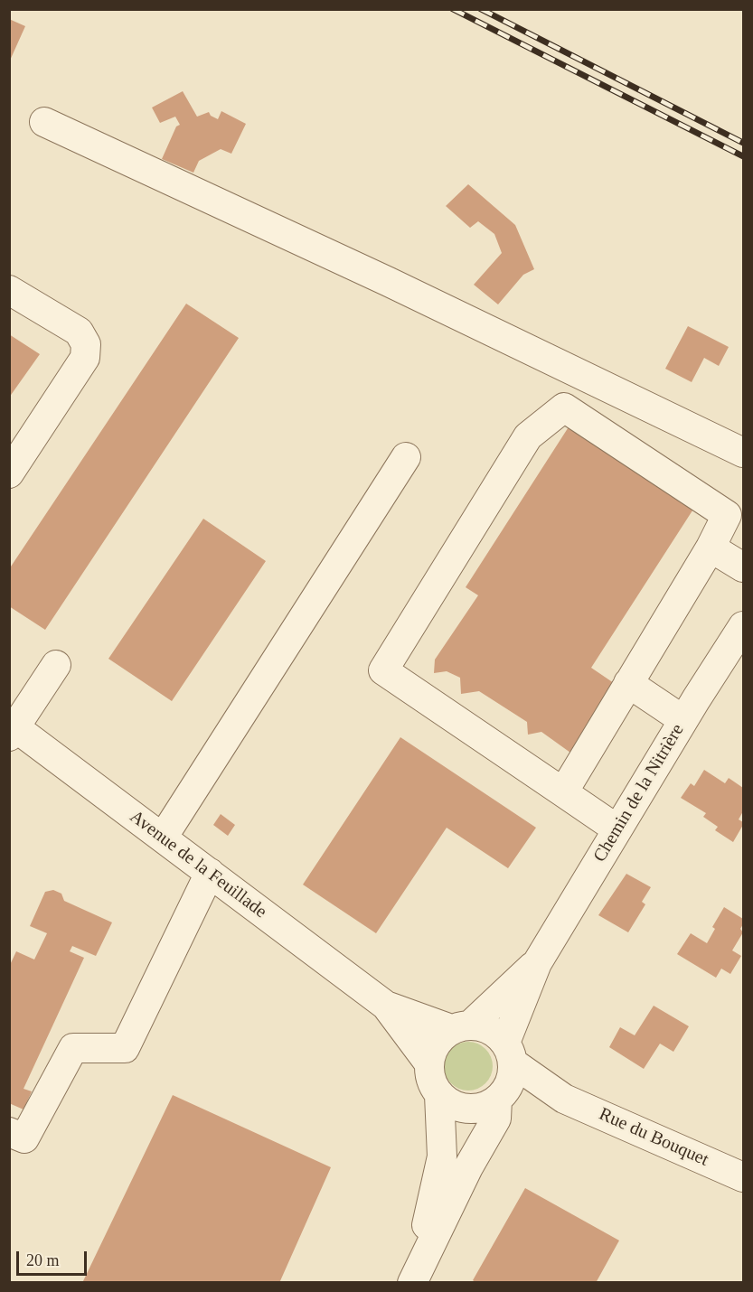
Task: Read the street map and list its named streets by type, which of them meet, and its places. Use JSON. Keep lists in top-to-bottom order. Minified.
{"streets":{"street":["Chemin de la Nitrière","Avenue de la Feuillade","Rue du Bouquet"]},"crossings":[["Chemin de la Nitrière","Avenue de la Feuillade"],["Chemin de la Nitrière","Rue du Bouquet"],["Avenue de la Feuillade","Rue du Bouquet"]],"scale_bar":"20 m"}
